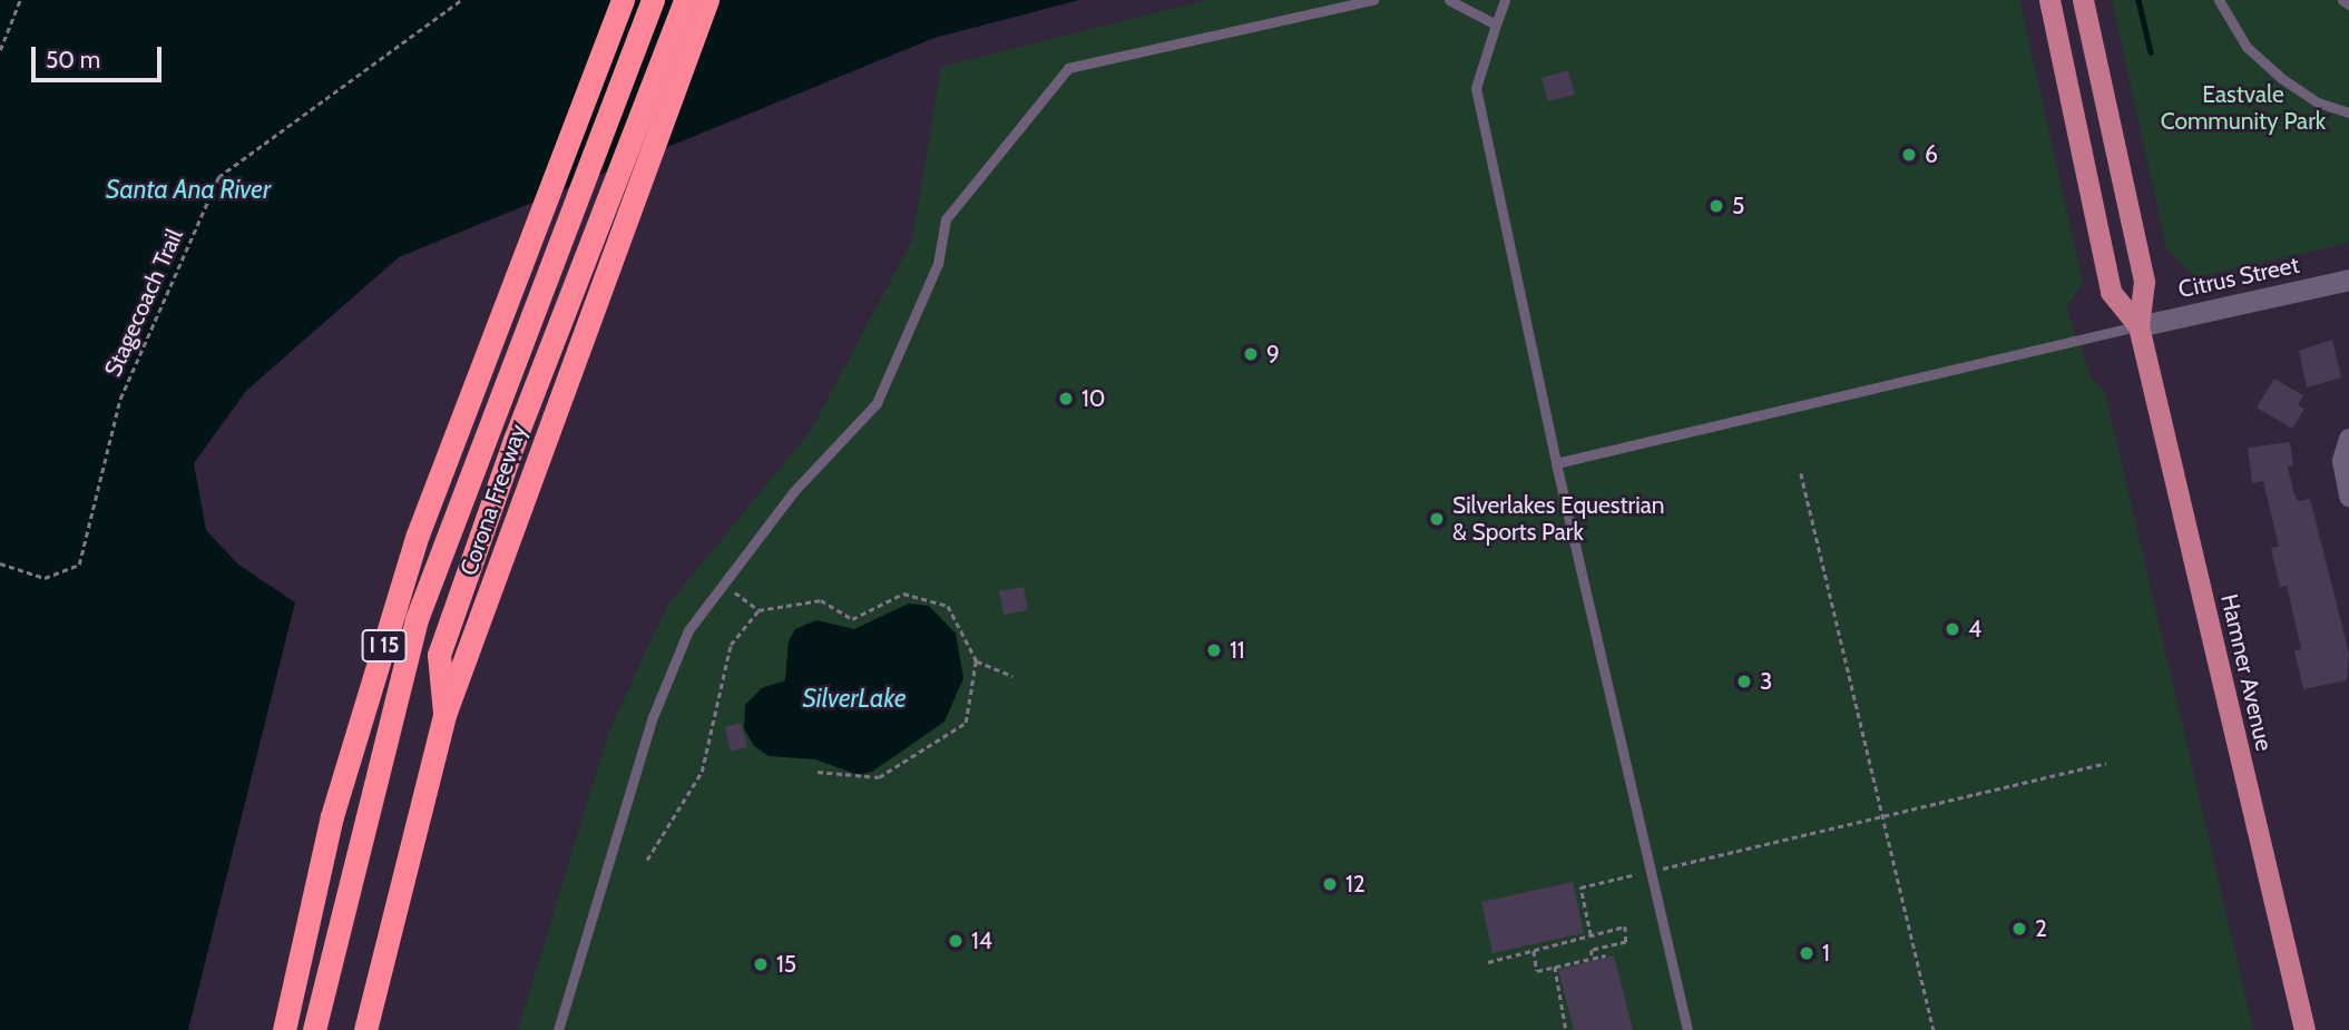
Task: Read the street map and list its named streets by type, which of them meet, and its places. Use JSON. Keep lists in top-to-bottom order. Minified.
{"streets":{"highway":["Corona Freeway","I 15"],"main road":["Hamner Avenue"],"street":["Citrus Street"],"path":["Stagecoach Trail"]},"crossings":[["Citrus Street","Hamner Avenue"]],"water":["Santa Ana River","SilverLake"],"parks":["Eastvale Community Park"],"places":["6","5","9","10","Silverlakes Equestrian & Sports Park","4","11","3","12","2","14","1","15"],"scale_bar":"50 m"}
